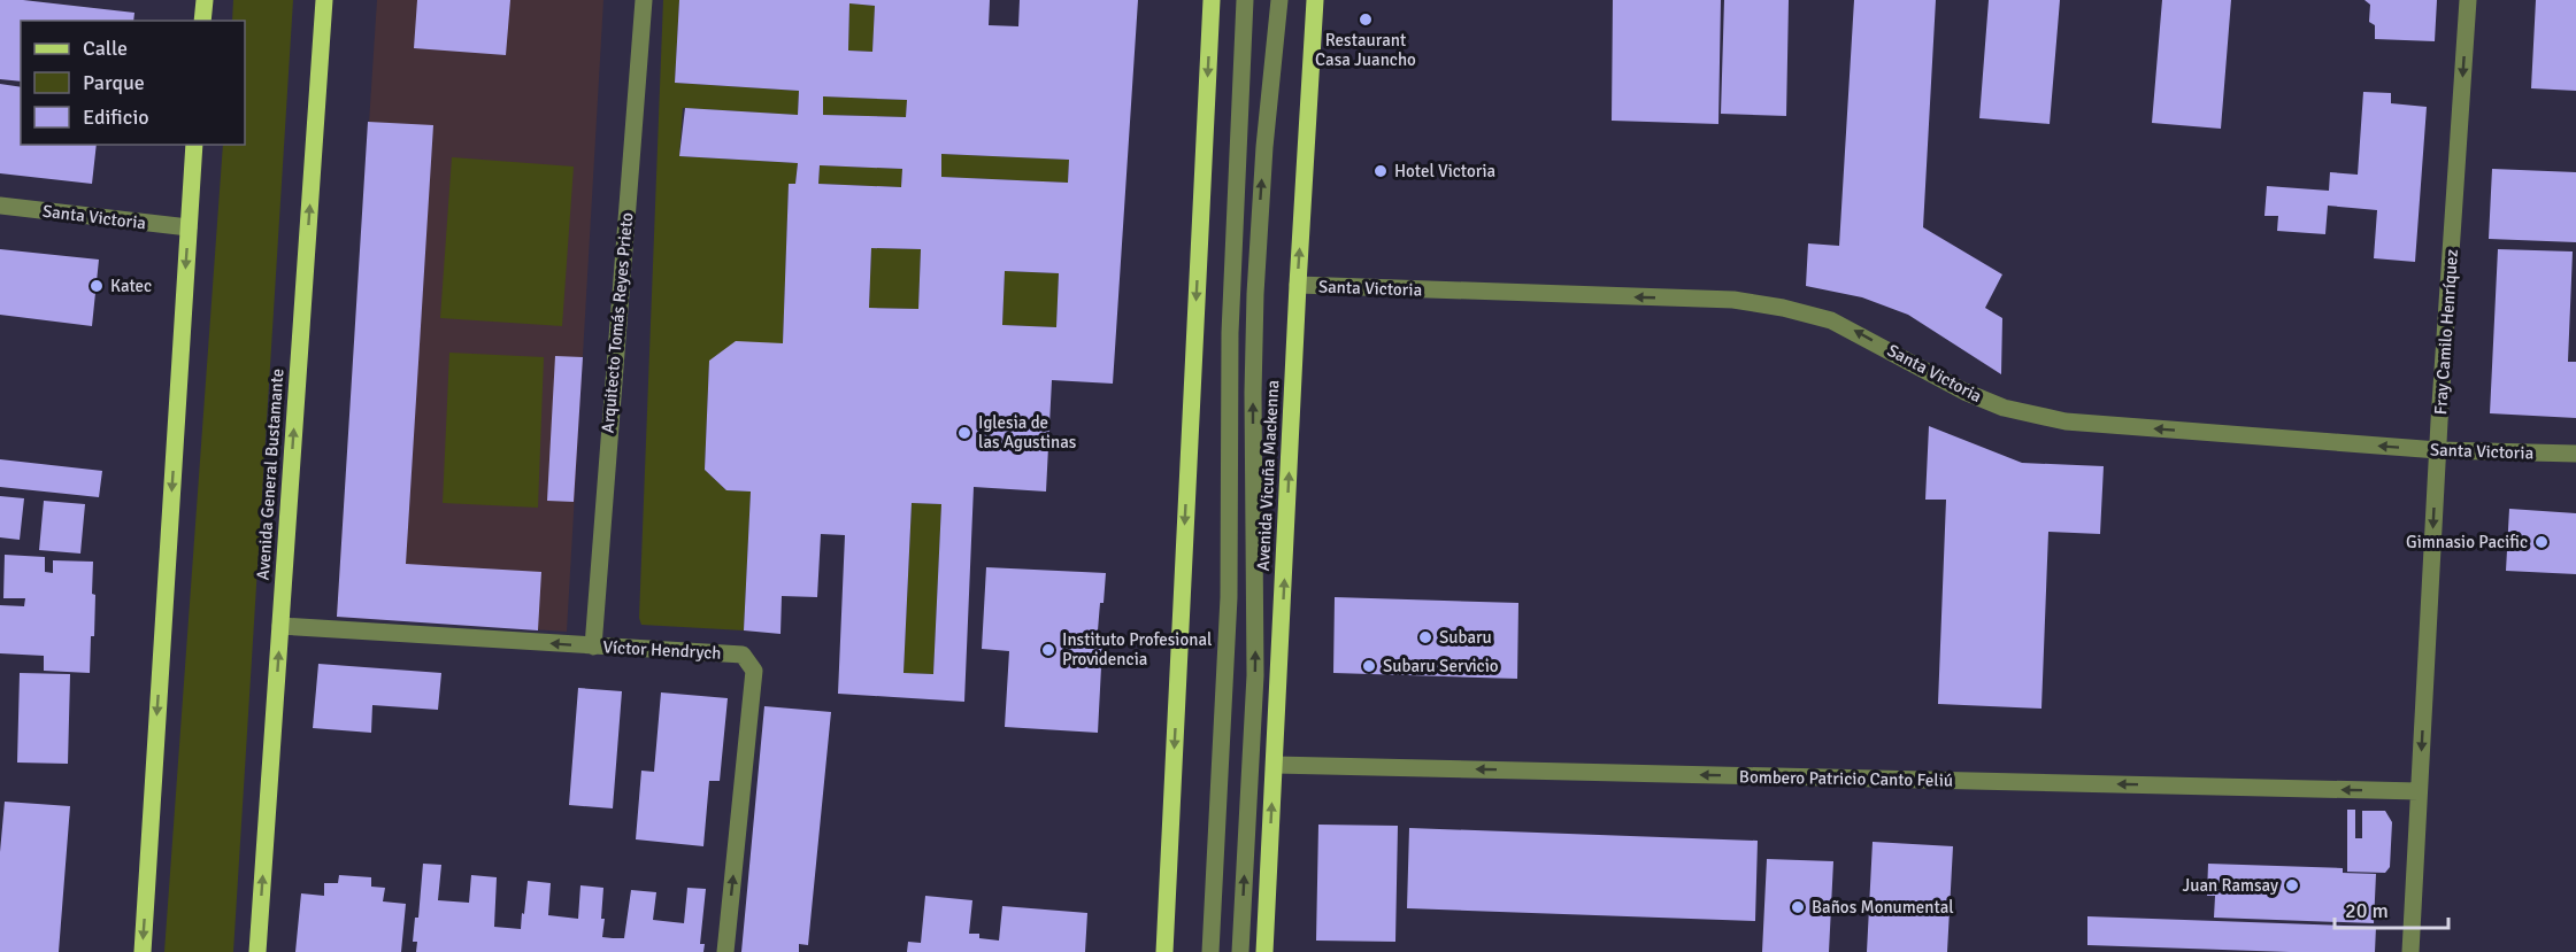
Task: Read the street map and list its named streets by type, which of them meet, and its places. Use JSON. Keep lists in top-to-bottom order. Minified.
{"streets":{"main road":["Avenida General Bustamante","Avenida Vicuña Mackenna"],"street":["Santa Victoria","Arquitecto Tomás Reyes Prieto","Fray Camilo Henríquez","Víctor Hendrych","Bombero Patricio Canto Feliú"]},"crossings":[["Santa Victoria","Fray Camilo Henríquez"],["Santa Victoria","Avenida Vicuña Mackenna"],["Arquitecto Tomás Reyes Prieto","Víctor Hendrych"],["Fray Camilo Henríquez","Bombero Patricio Canto Feliú"],["Avenida General Bustamante","Víctor Hendrych"],["Avenida Vicuña Mackenna","Bombero Patricio Canto Feliú"]],"one_way":["Santa Victoria","Fray Camilo Henríquez","Bombero Patricio Canto Feliú"],"places":["Restaurant Casa Juancho","Hotel Victoria","Katec","Iglesia de las Agustinas","Gimnasio Pacific","Subaru","Instituto Profesional Providencia","Subaru Servicio","Juan Ramsay","Baños Monumental"],"legend":["Calle","Parque","Edificio"],"scale_bar":"20 m"}
